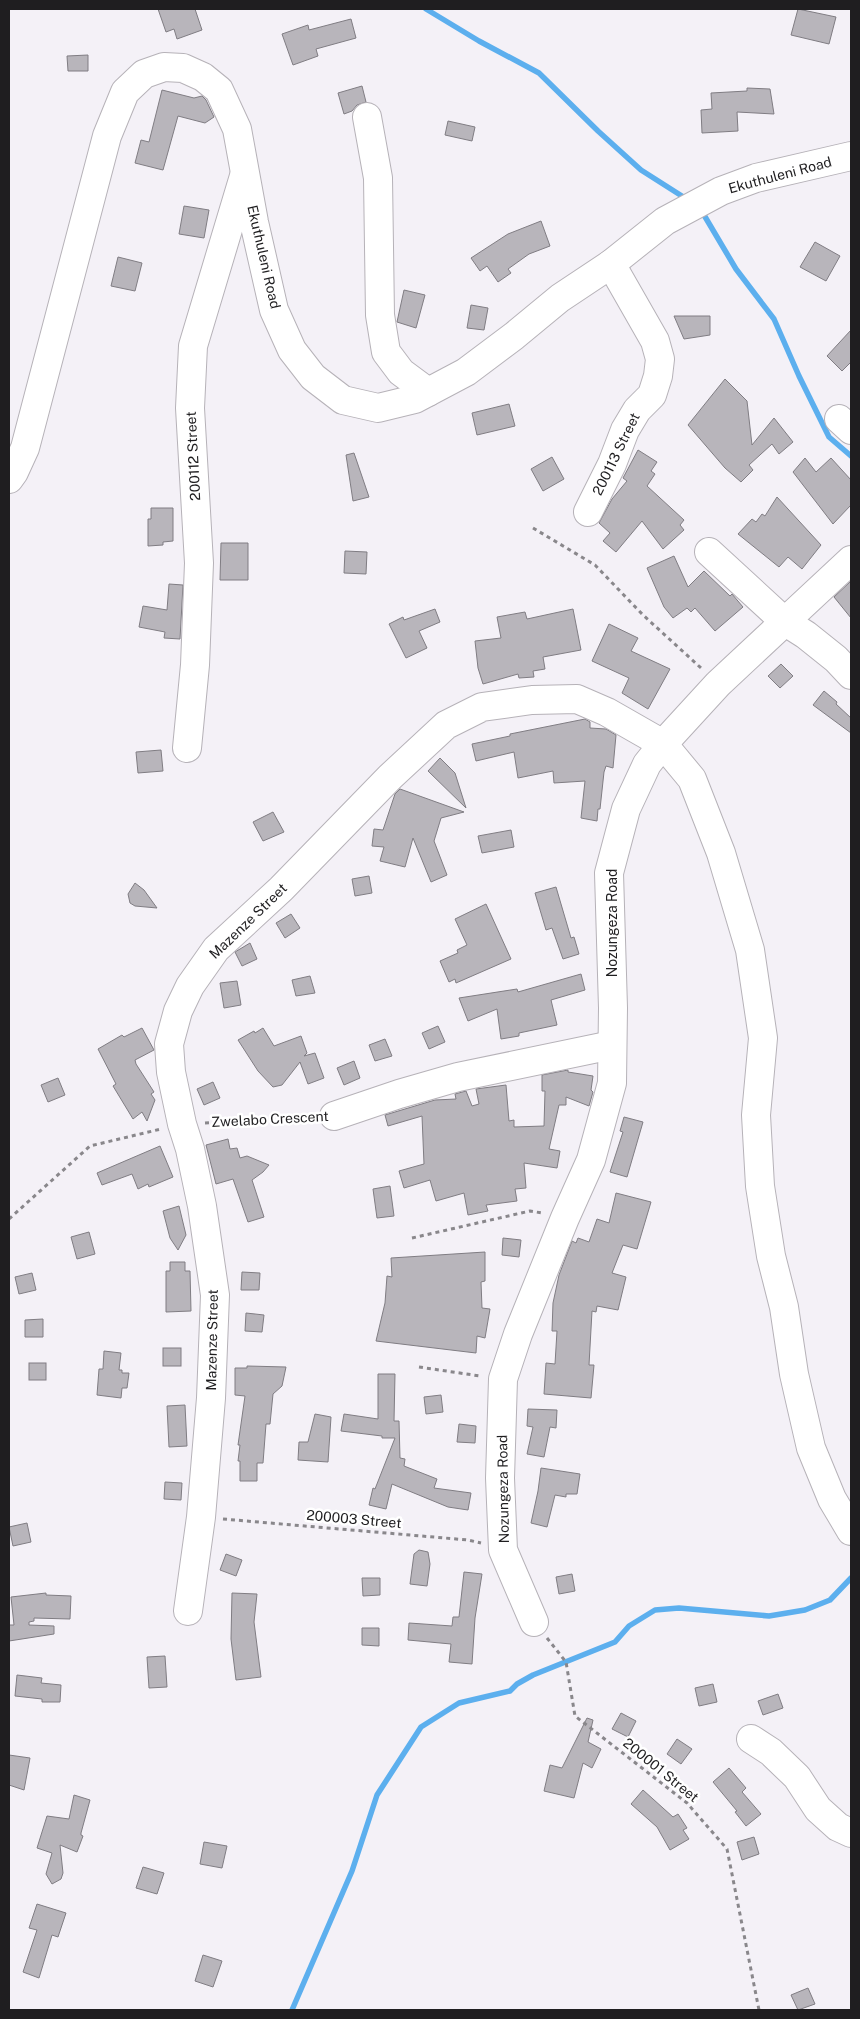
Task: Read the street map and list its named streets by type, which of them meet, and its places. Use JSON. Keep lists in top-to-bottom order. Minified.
{"streets":{"street":["Ekuthuleni Road","200113 Street","200112 Street","Mazenze Street","Nozungeza Road","Zwelabo Crescent"],"path":["200003 Street","200001 Street"]},"crossings":[["Ekuthuleni Road","200113 Street"],["Ekuthuleni Road","200112 Street"],["Mazenze Street","Nozungeza Road"],["Mazenze Street","Zwelabo Crescent"],["Mazenze Street","200003 Street"],["Nozungeza Road","Zwelabo Crescent"],["Nozungeza Road","200003 Street"],["Nozungeza Road","200001 Street"]]}
